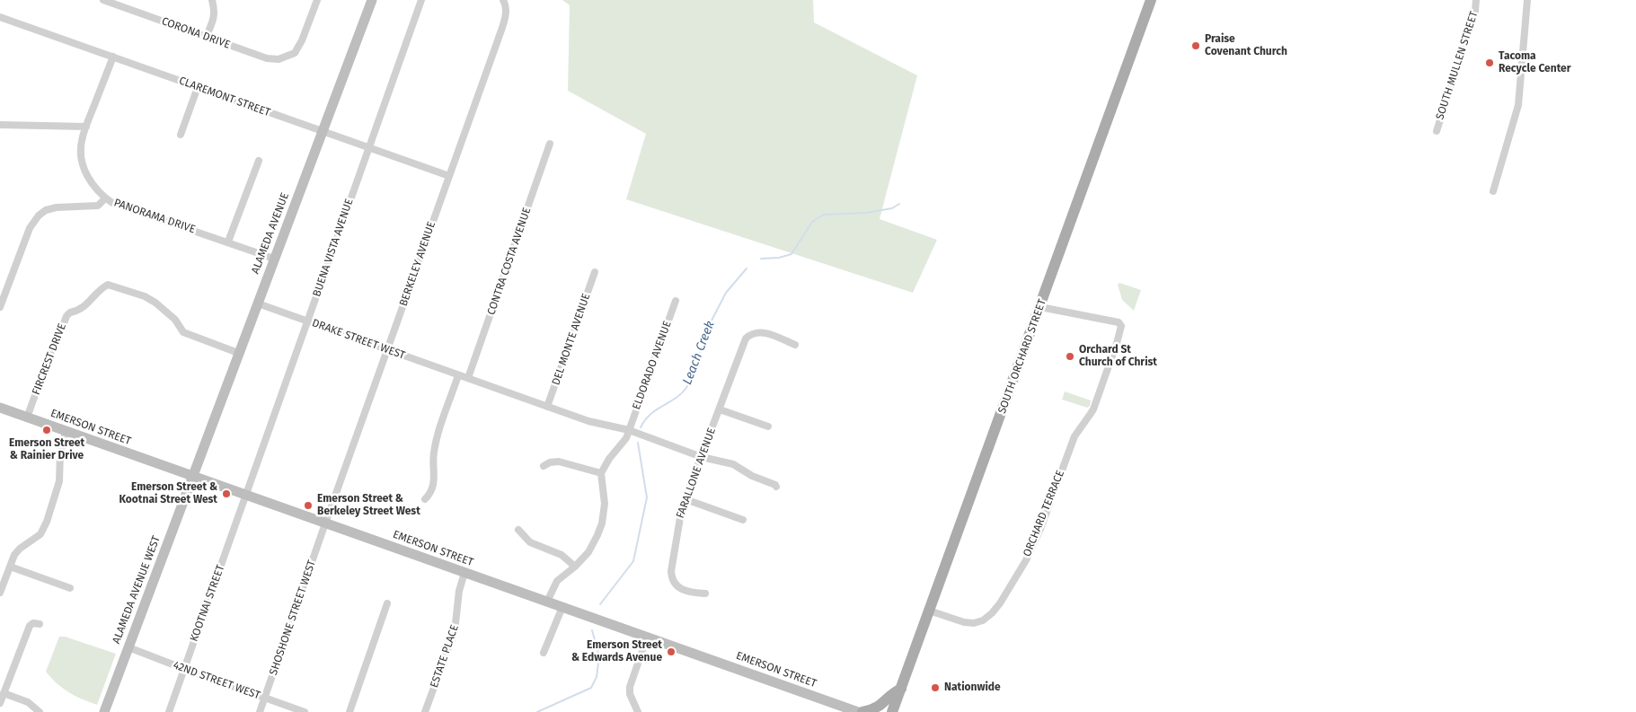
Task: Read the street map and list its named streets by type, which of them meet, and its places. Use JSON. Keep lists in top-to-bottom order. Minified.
{"streets":{"main road":["ALAMEDA AVENUE","SOUTH ORCHARD STREET","EMERSON STREET","ALAMEDA AVENUE WEST"],"street":["CORONA DRIVE","SOUTH MULLEN STREET","CLAREMONT STREET","PANORAMA DRIVE","BUENA VISTA AVENUE","CONTRA COSTA AVENUE","BERKELEY AVENUE","DRAKE STREET WEST","DEL MONTE AVENUE","FIRCREST DRIVE","ELDORADO AVENUE","FARALLONE AVENUE","ORCHARD TERRACE","KOOTNAI STREET","SHOSHONE STREET WEST","ESTATE PLACE","42ND STREET WEST"]},"crossings":[["CLAREMONT STREET","PANORAMA DRIVE"],["CLAREMONT STREET","ALAMEDA AVENUE"],["CLAREMONT STREET","BUENA VISTA AVENUE"],["CLAREMONT STREET","BERKELEY AVENUE"],["PANORAMA DRIVE","ALAMEDA AVENUE"],["ALAMEDA AVENUE","DRAKE STREET WEST"],["ALAMEDA AVENUE","FIRCREST DRIVE"],["ALAMEDA AVENUE","EMERSON STREET"],["ALAMEDA AVENUE","ALAMEDA AVENUE WEST"],["BUENA VISTA AVENUE","DRAKE STREET WEST"],["BUENA VISTA AVENUE","EMERSON STREET"],["BUENA VISTA AVENUE","KOOTNAI STREET"],["CONTRA COSTA AVENUE","DRAKE STREET WEST"],["BERKELEY AVENUE","DRAKE STREET WEST"],["BERKELEY AVENUE","EMERSON STREET"],["BERKELEY AVENUE","SHOSHONE STREET WEST"],["SOUTH ORCHARD STREET","ORCHARD TERRACE"],["FIRCREST DRIVE","EMERSON STREET"],["EMERSON STREET","ALAMEDA AVENUE WEST"],["EMERSON STREET","KOOTNAI STREET"],["EMERSON STREET","SHOSHONE STREET WEST"],["EMERSON STREET","ESTATE PLACE"],["ALAMEDA AVENUE WEST","42ND STREET WEST"],["KOOTNAI STREET","42ND STREET WEST"],["SHOSHONE STREET WEST","42ND STREET WEST"]],"water":["Leach Creek"],"places":["Praise Covenant Church","Tacoma Recycle Center","Orchard St Church of Christ","Emerson Street & Rainier Drive","Emerson Street & Kootnai Street West","Emerson Street & Berkeley Street West","Emerson Street & Edwards Avenue","Nationwide"]}
